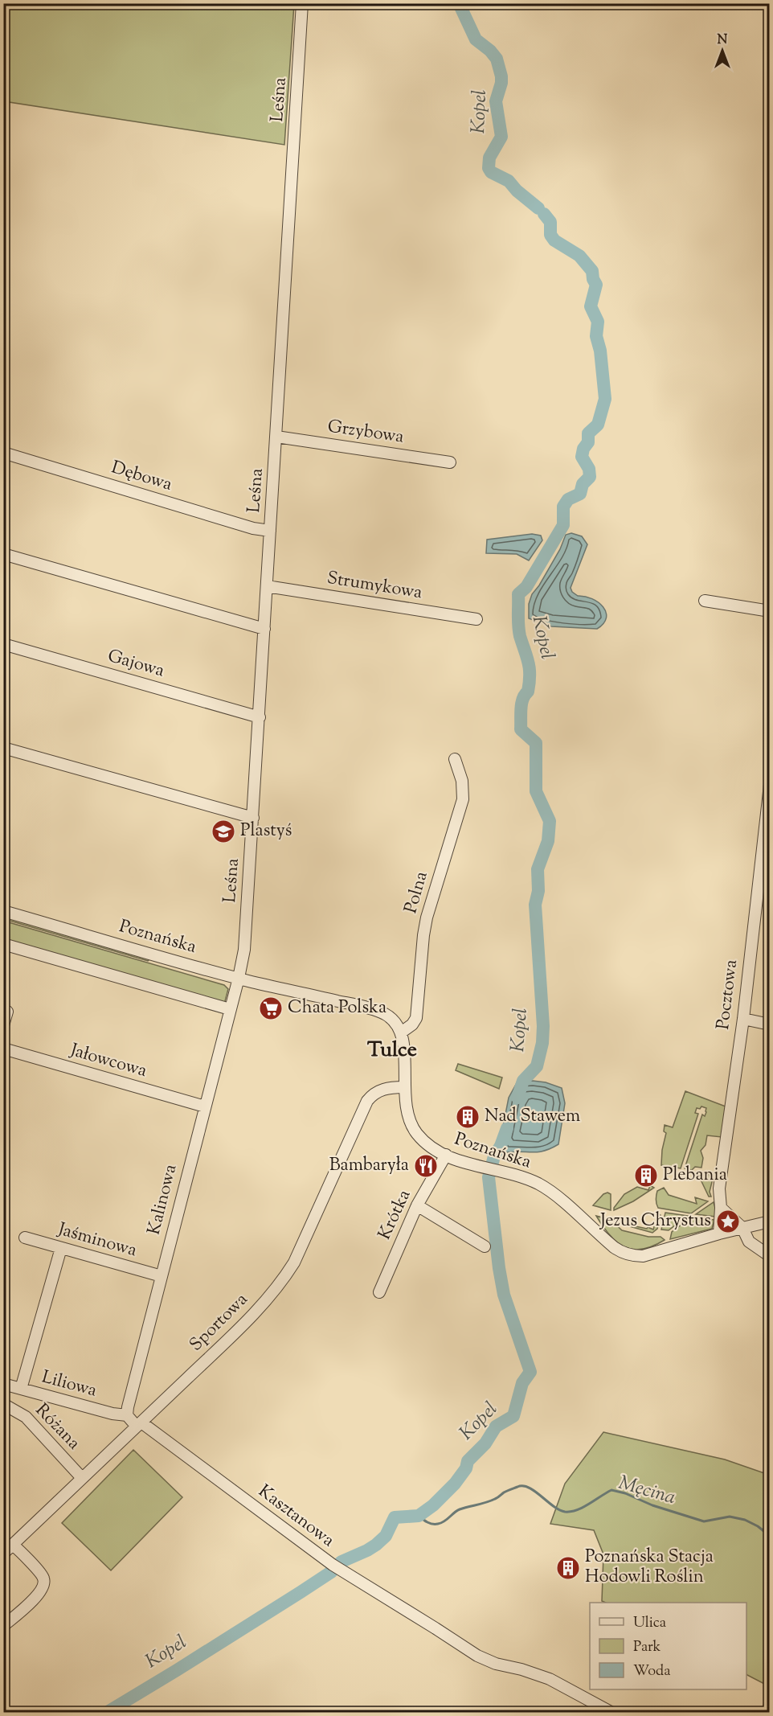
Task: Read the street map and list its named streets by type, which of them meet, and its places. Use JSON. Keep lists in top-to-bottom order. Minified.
{"streets":{"street":["Leśna","Grzybowa","Dębowa","Strumykowa","Gajowa","Polna","Poznańska","Pocztowa","Jałowcowa","Kalinowa","Krótka","Jaśminowa","Sportowa","Liliowa","Różana","Kasztanowa"]},"crossings":[["Leśna","Grzybowa"],["Leśna","Dębowa"],["Leśna","Strumykowa"],["Leśna","Gajowa"],["Leśna","Poznańska"],["Leśna","Kalinowa"],["Polna","Poznańska"],["Poznańska","Pocztowa"],["Poznańska","Kalinowa"],["Poznańska","Krótka"],["Poznańska","Sportowa"],["Jałowcowa","Kalinowa"],["Kalinowa","Jaśminowa"],["Kalinowa","Liliowa"],["Sportowa","Różana"],["Sportowa","Kasztanowa"]],"districts":["Tulce"],"water":["Kopel","Męcina"],"places":{"school or university":["Plastyś"],"supermarket":["Chata Polska"],"building":["Nad Stawem","Plebania","Poznańska Stacja Hodowli Roślin"],"restaurant":["Bambaryła"],"place":["Jezus Chrystus"]},"legend":["Ulica","Park","Woda"],"north":"top"}
